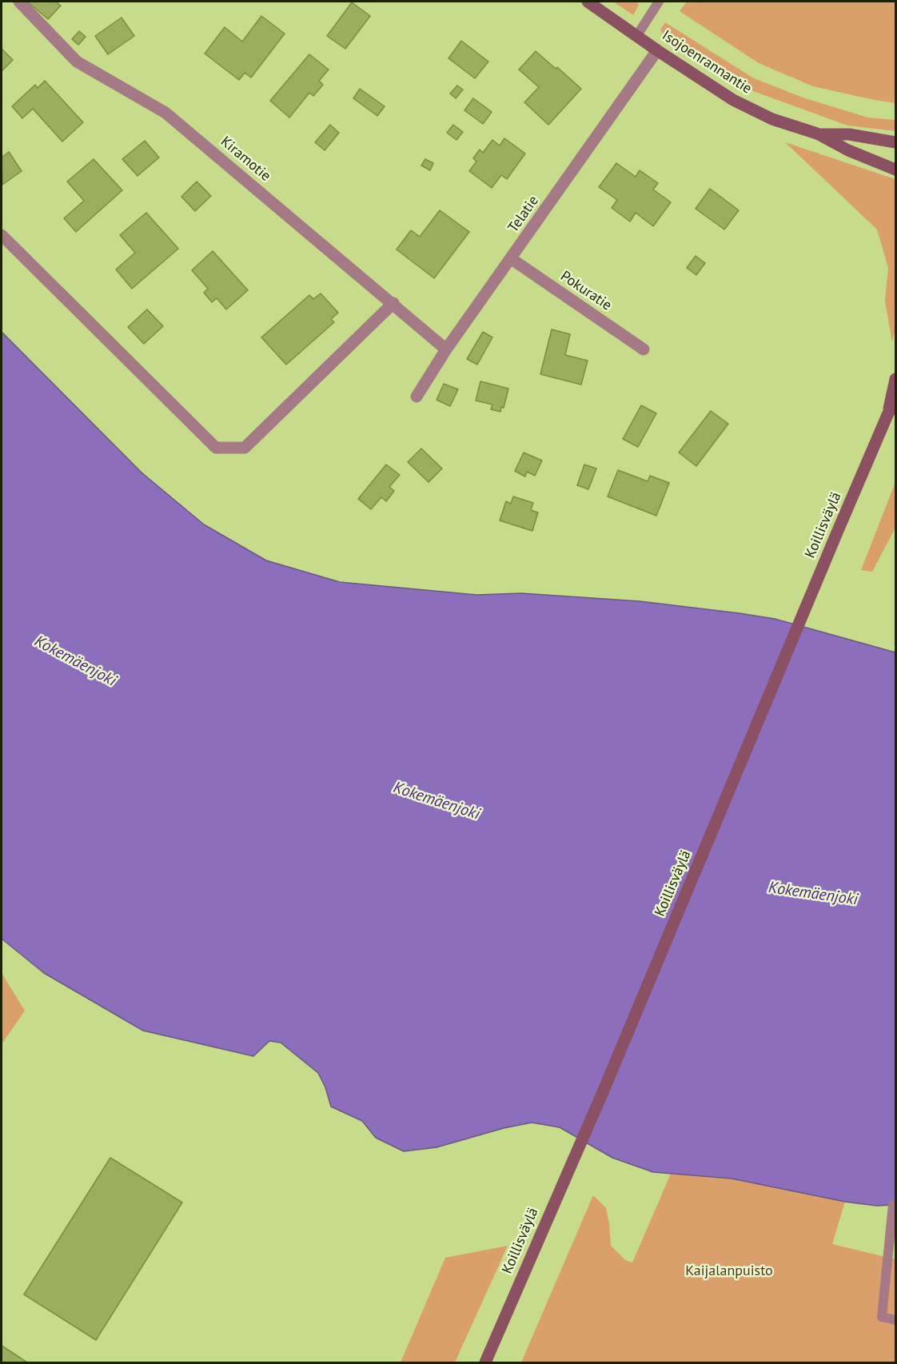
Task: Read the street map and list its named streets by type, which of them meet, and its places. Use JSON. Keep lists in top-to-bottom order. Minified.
{"streets":{"main road":["Isojoenrannantie","Koillisväylä"],"street":["Kiramotie","Telatie","Pokuratie"]},"crossings":[["Isojoenrannantie","Telatie"],["Kiramotie","Telatie"],["Telatie","Pokuratie"]],"water":["Kokemäenjoki"],"parks":["Kaijalanpuisto"]}
